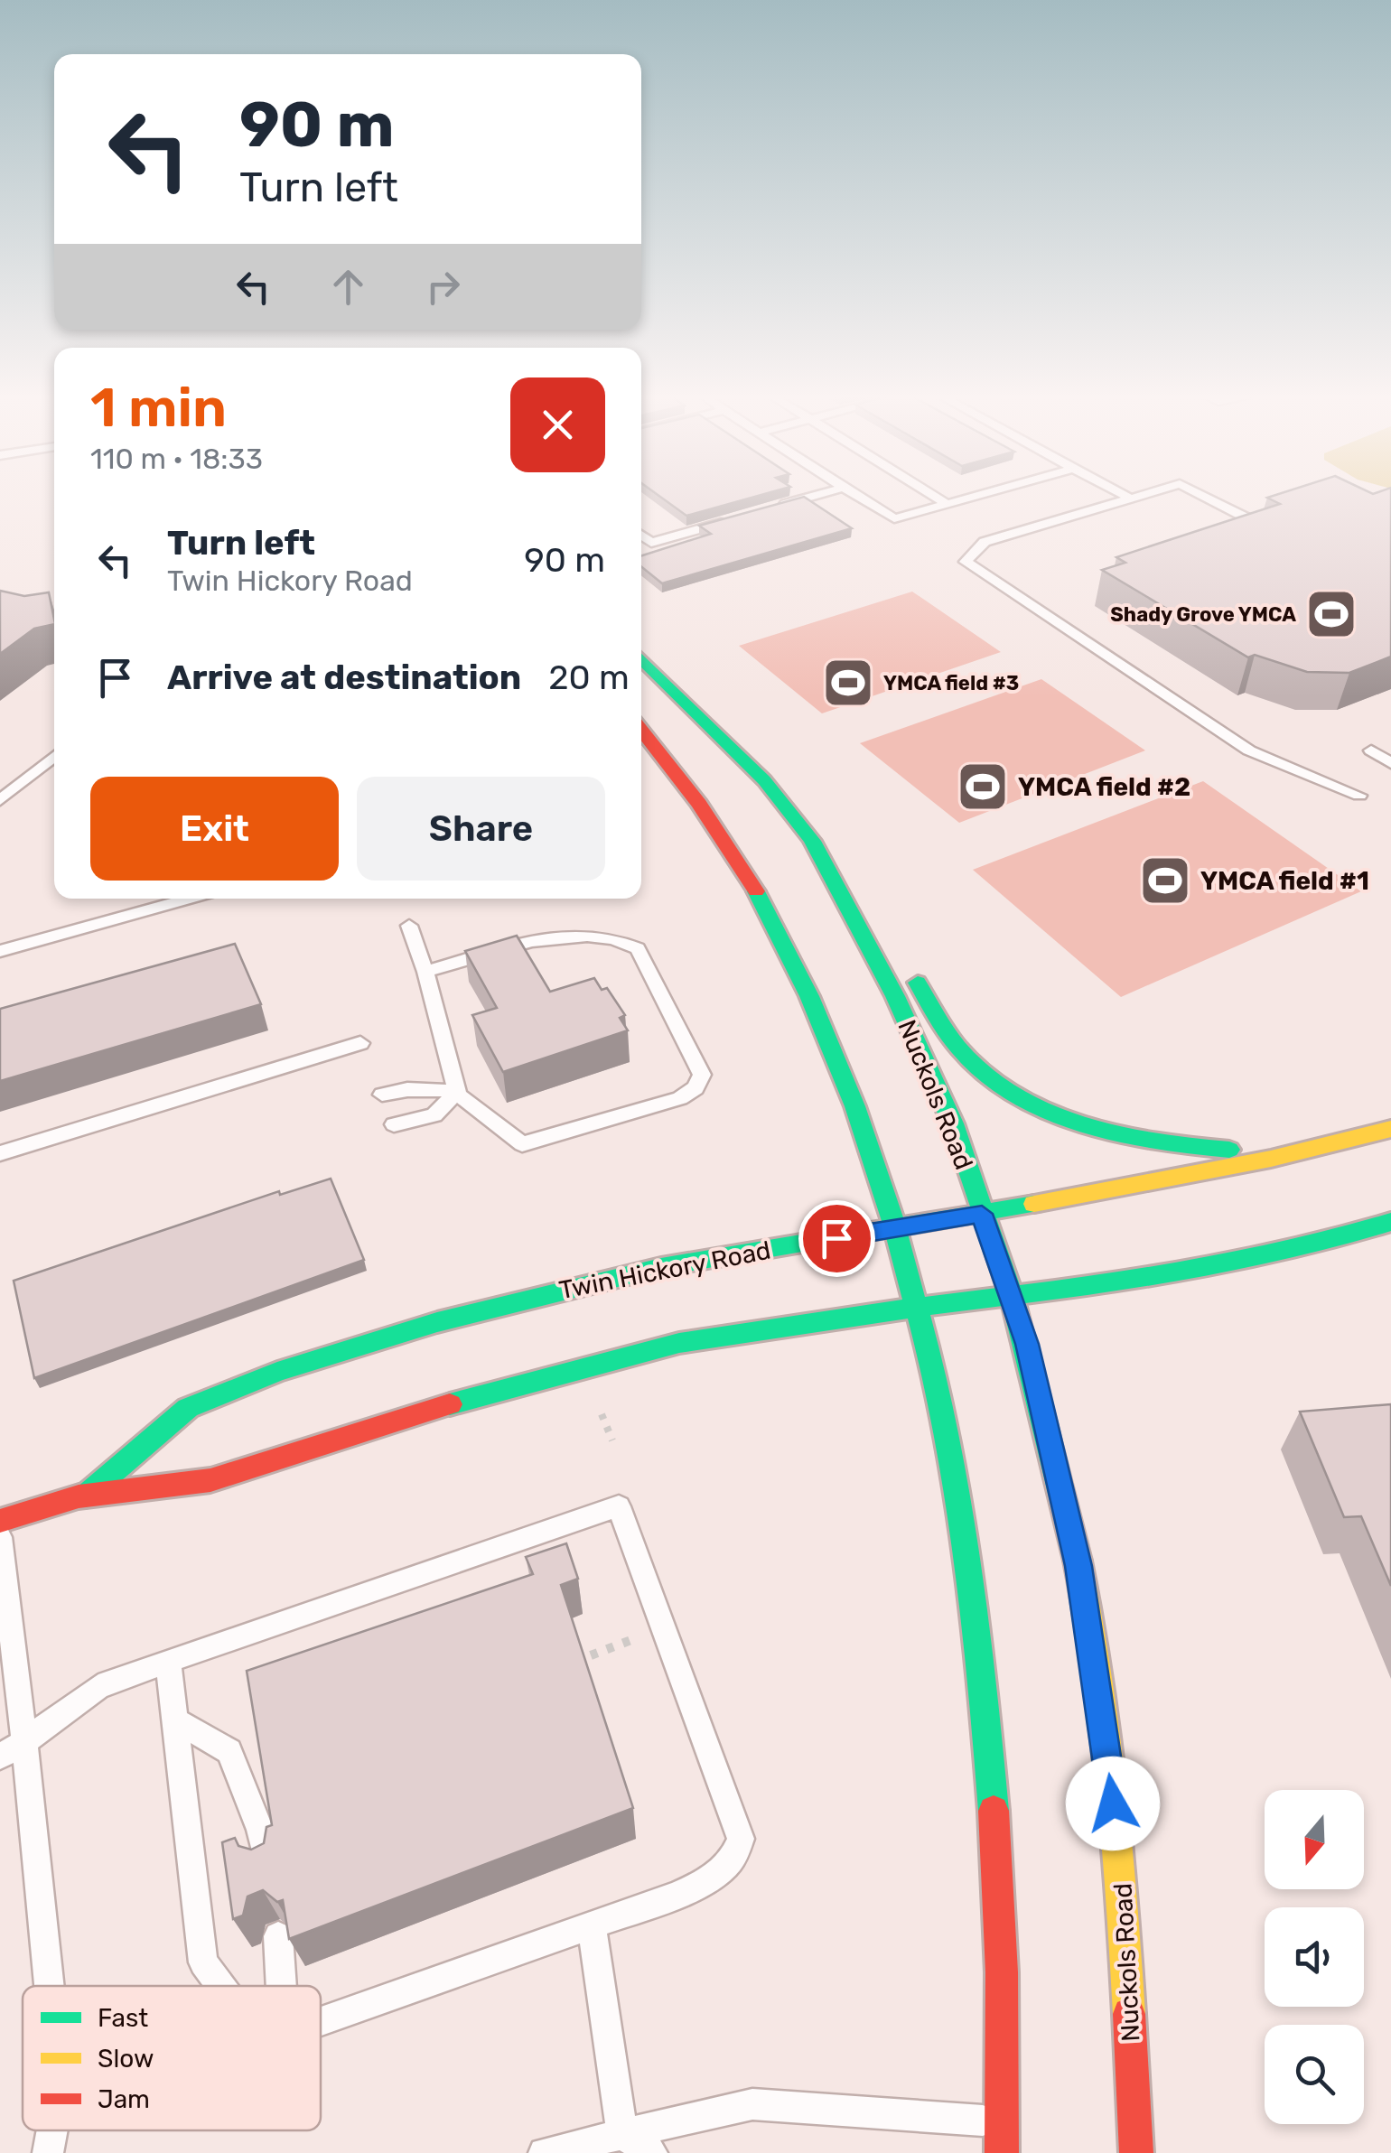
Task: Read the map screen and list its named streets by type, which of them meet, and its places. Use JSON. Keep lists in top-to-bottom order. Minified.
{"streets":{"main road":["Nuckols Road","Twin Hickory Road"]},"crossings":[["Nuckols Road","Twin Hickory Road"]],"places":{"sports":["Shady Grove YMCA","YMCA field #3","YMCA field #2","YMCA field #1"]},"legend":["Fast","Slow","Jam"],"north":"bottom","page":{"turn":["90 m","Turn left"],"heading":["1 min","110 m · 18:33"],"list":[{"name":"Turn left","note":"Twin Hickory Road","value":"90 m"},{"name":"Arrive at destination","value":"20 m"}],"buttons":["Exit","Share"]}}
